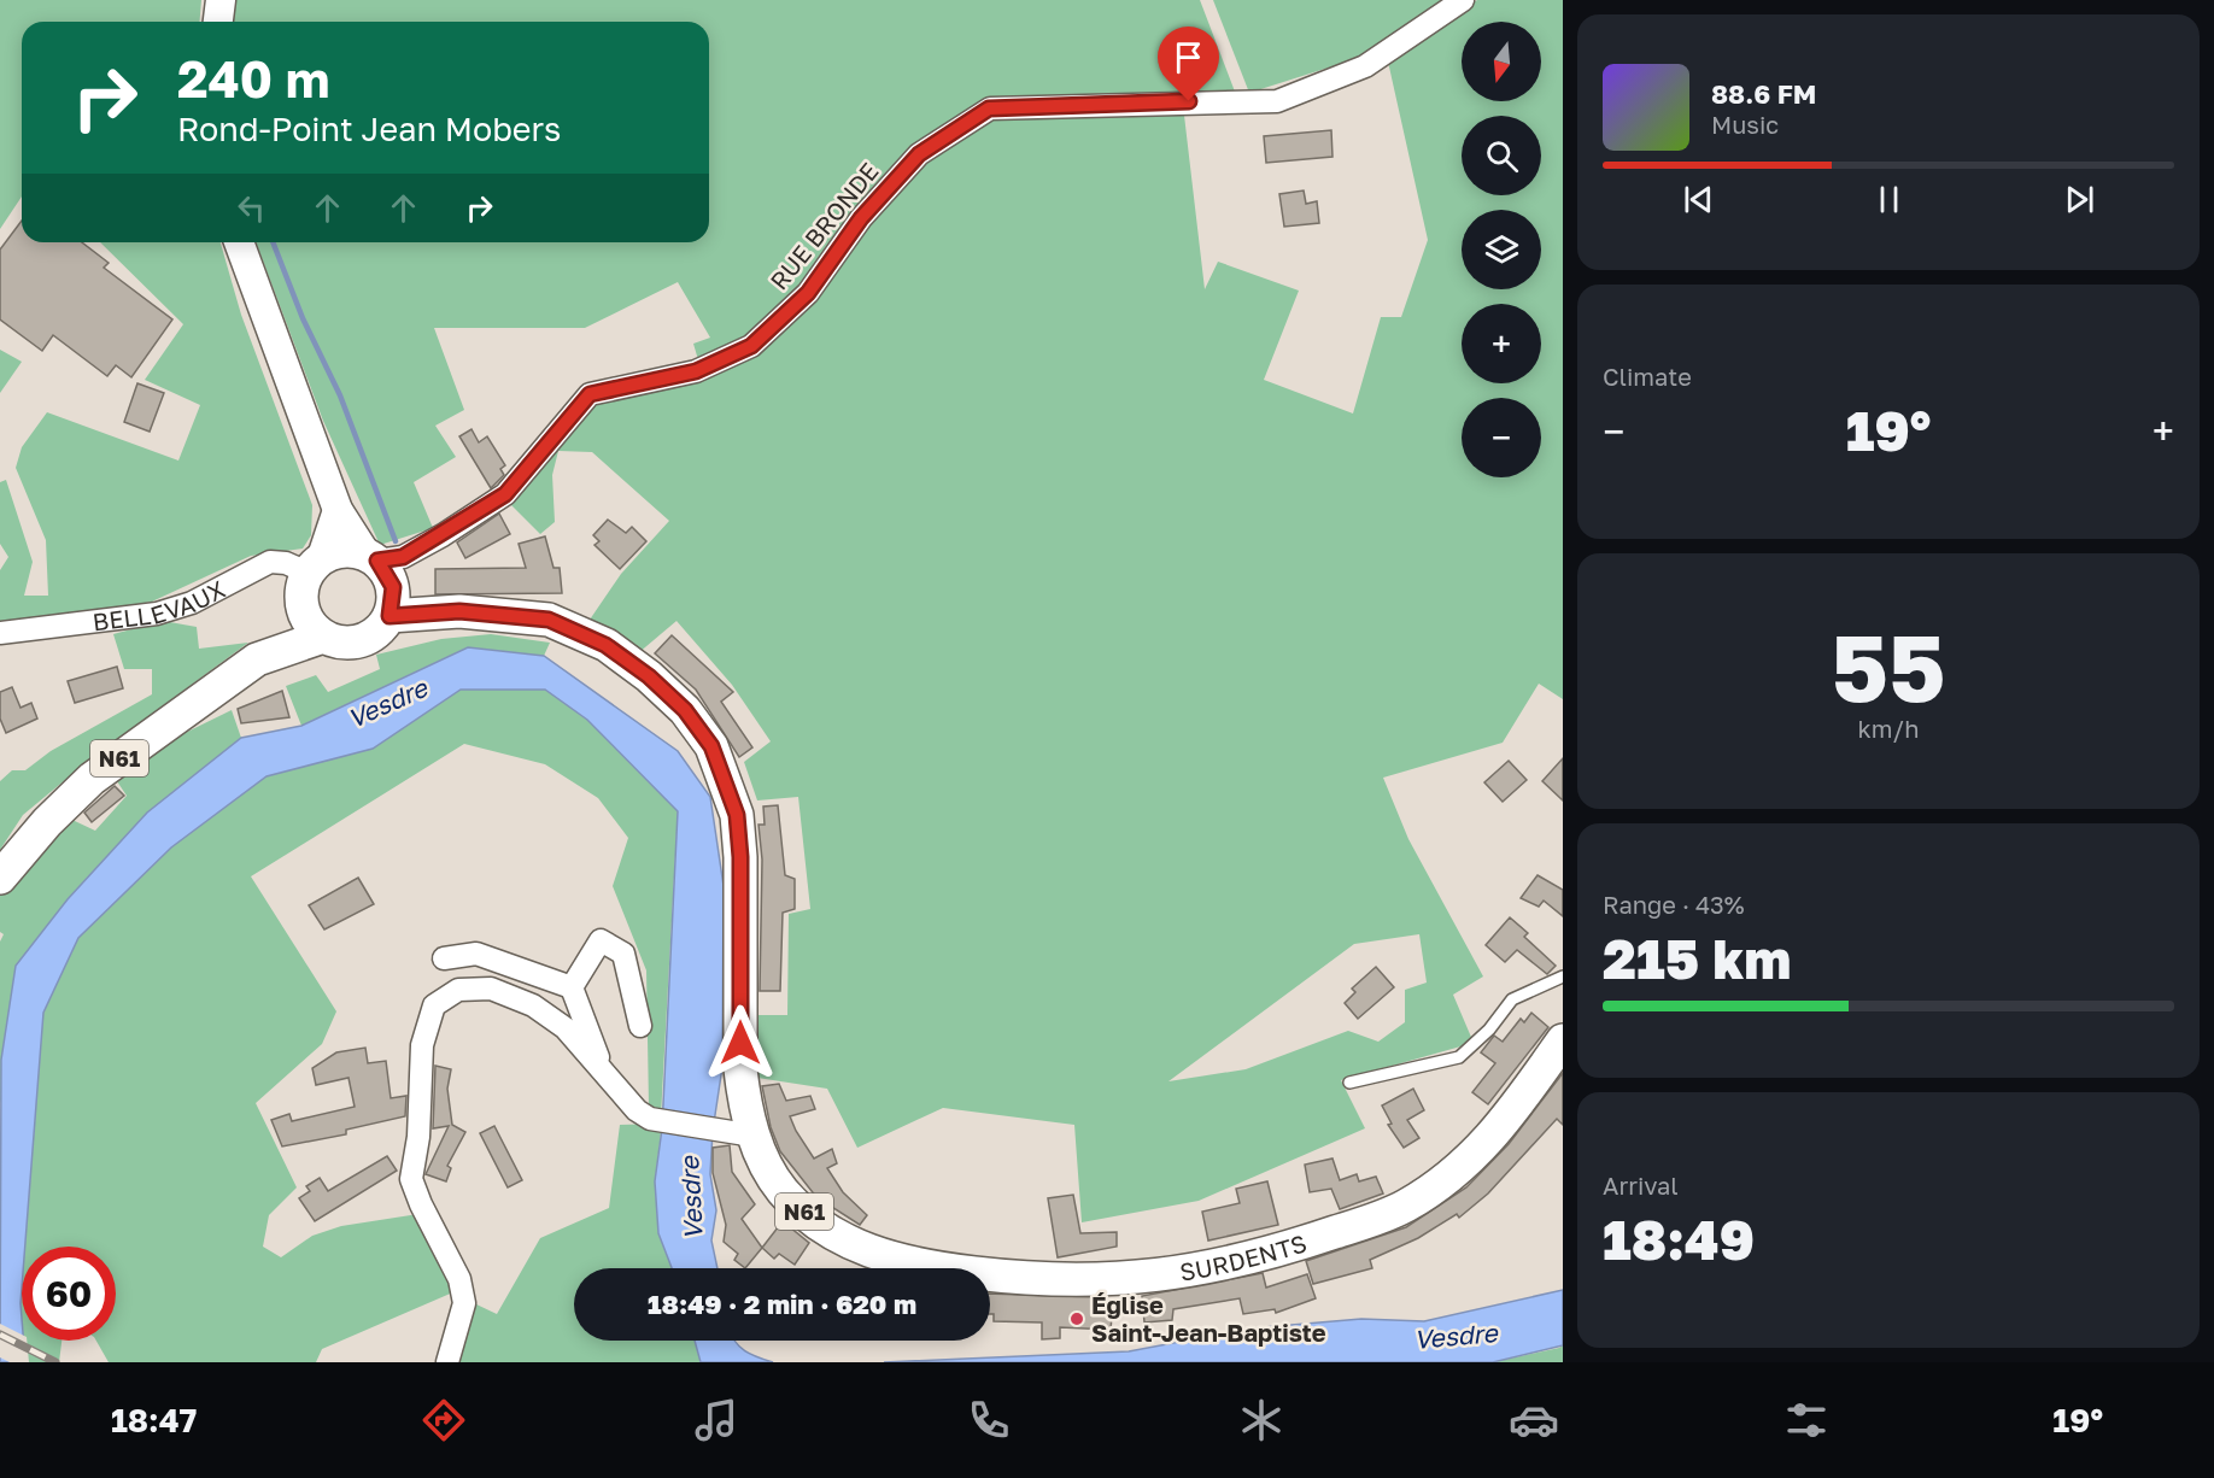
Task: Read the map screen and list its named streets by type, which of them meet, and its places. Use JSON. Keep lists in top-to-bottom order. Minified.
{"streets":{"main road":["N61","SURDENTS"],"street":["RUE BRONDE","BELLEVAUX"]},"crossings":[["RUE BRONDE","BELLEVAUX"],["RUE BRONDE","N61"],["RUE BRONDE","SURDENTS"],["BELLEVAUX","N61"],["BELLEVAUX","SURDENTS"],["N61","SURDENTS"]],"water":["Vesdre"],"places":["Église Saint-Jean-Baptiste"],"north":"bottom","page":{"map_buttons":["+","−"],"turn":["240 m","Rond-Point Jean Mobers"],"song":["88.6 FM","Music"],"tile":["Climate",["55","km/h"],["Range · 43%","215 km"],["Arrival","18:49"]],"heat":["−","19°","+"],"limit":"60","trip":"18:49 · 2 min · 620 m","tabs":["18:47","19°"]}}
